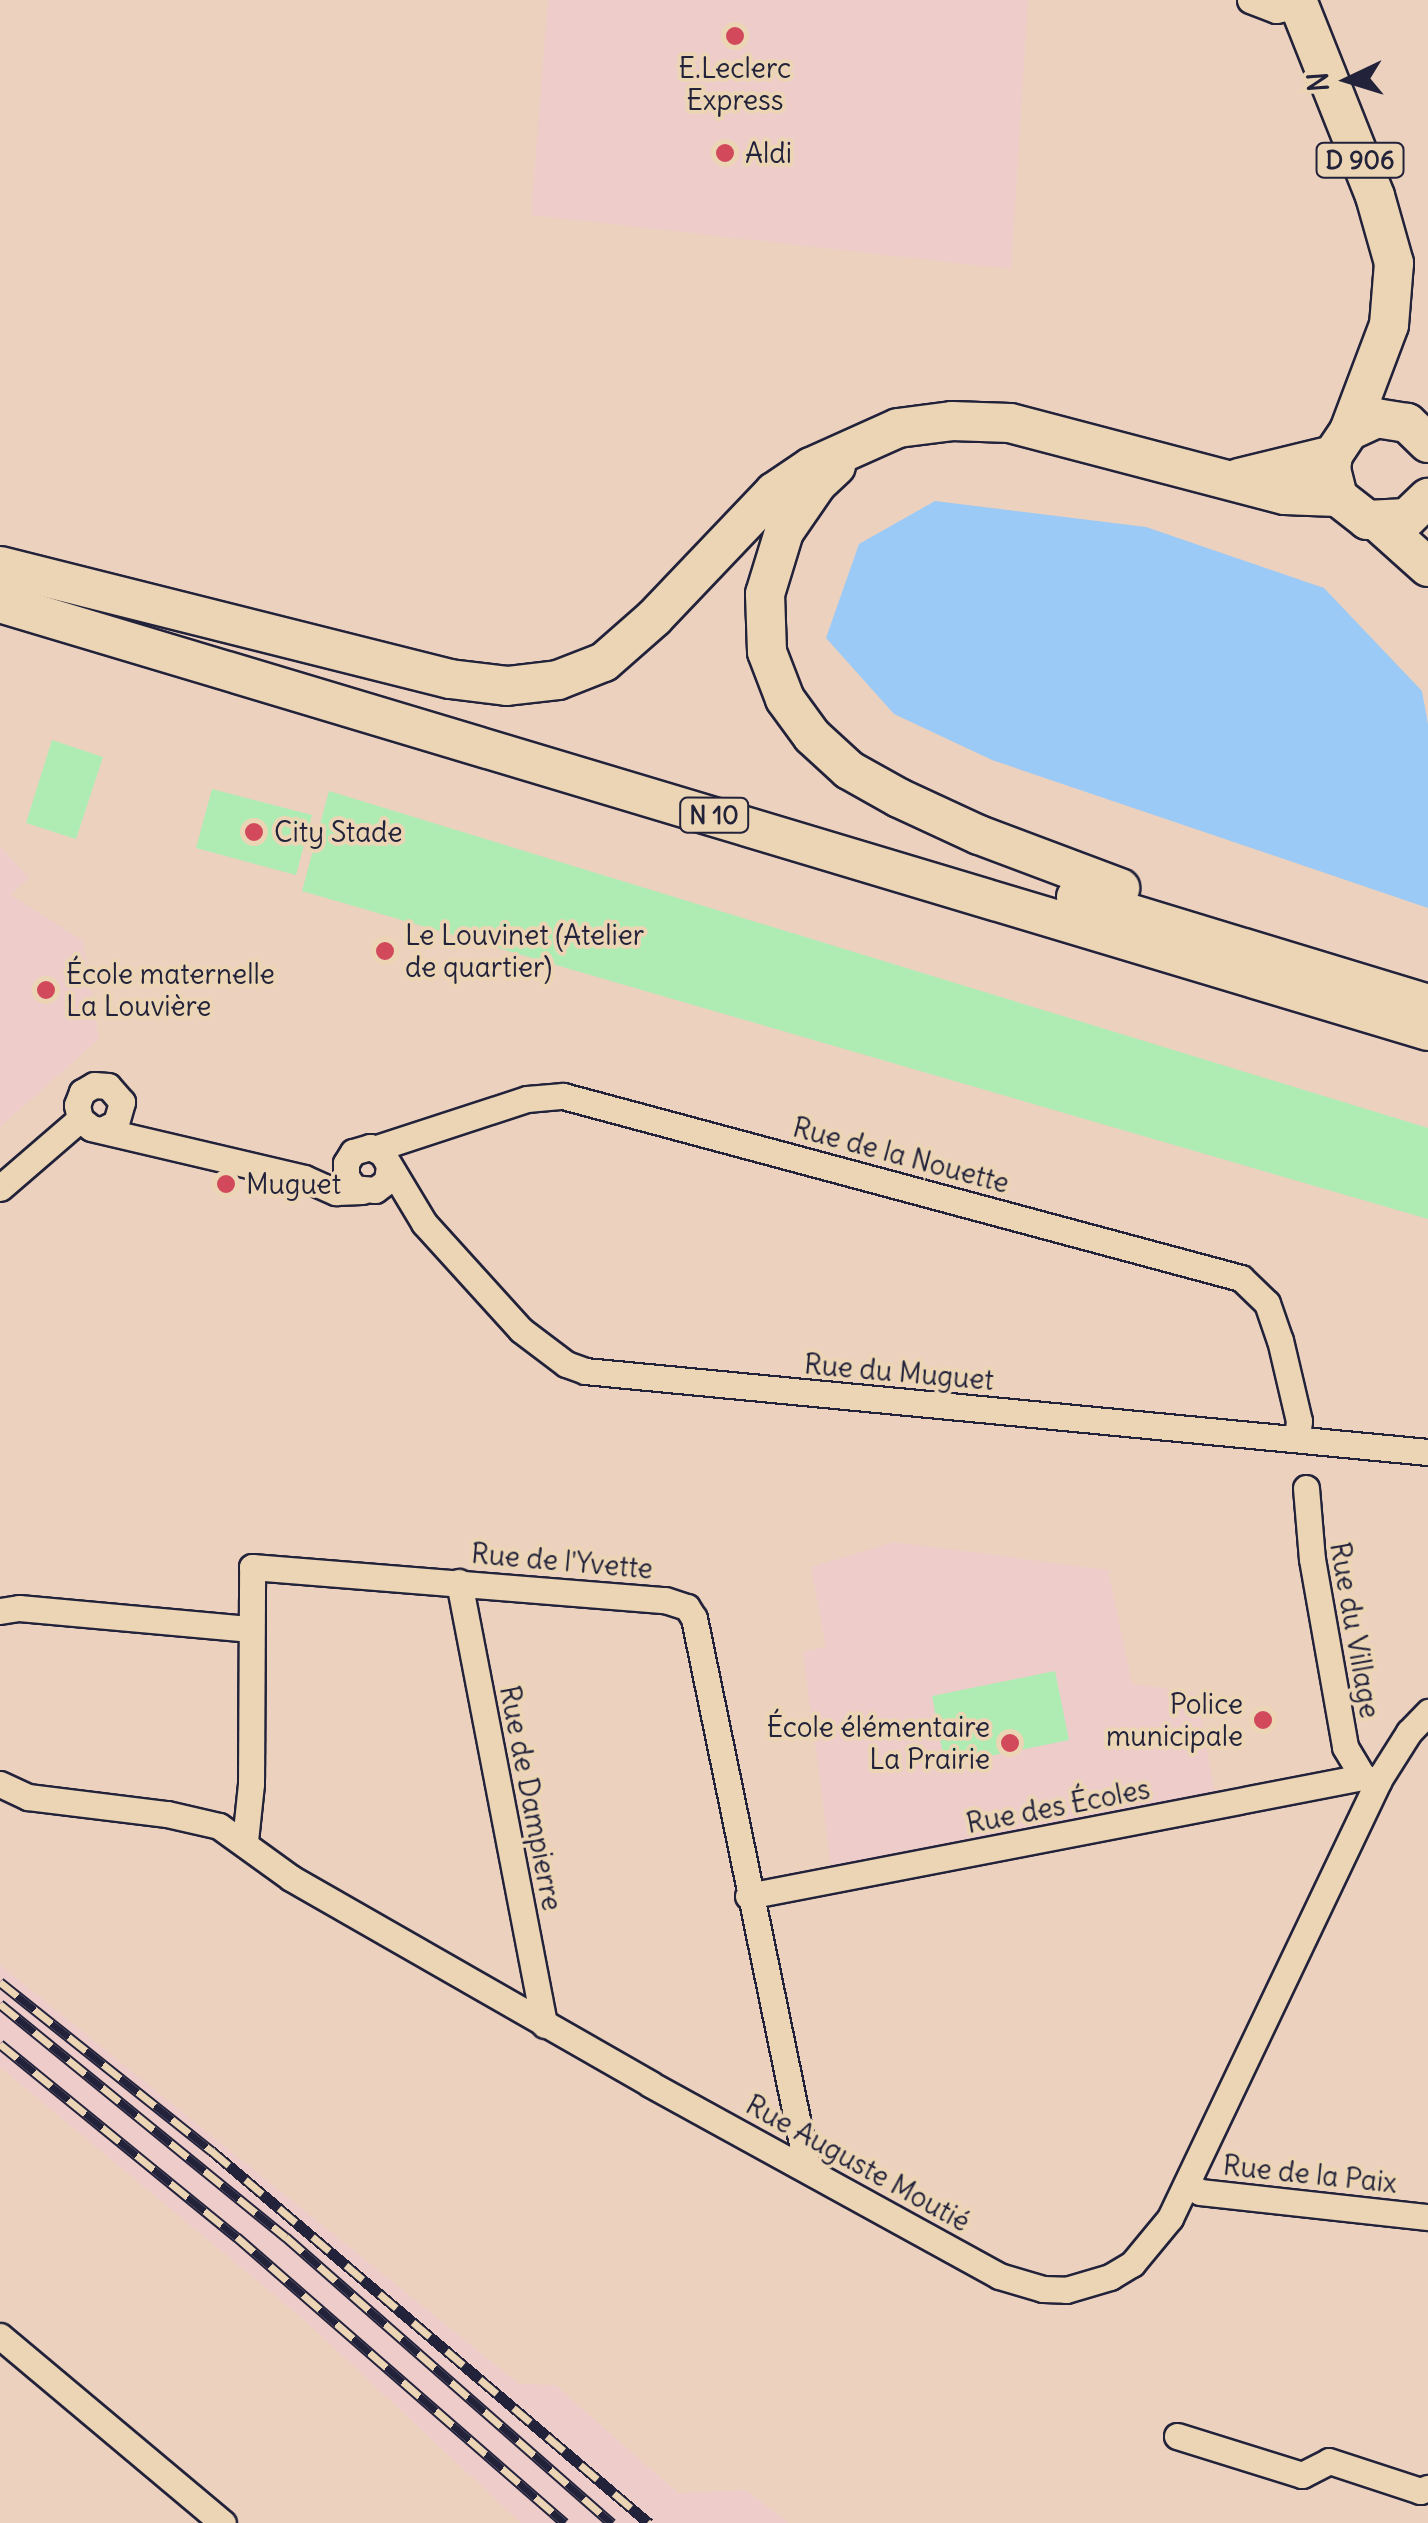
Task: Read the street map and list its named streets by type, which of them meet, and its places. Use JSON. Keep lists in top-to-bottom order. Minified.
{"streets":{"main road":["D 906","N 10"],"street":["Rue de la Nouette","Rue du Muguet","Rue de l'Yvette","Rue du Village","Rue de Dampierre","Rue des Écoles","Rue Auguste Moutié","Rue de la Paix"]},"crossings":[["Rue de la Nouette","Rue du Muguet"],["Rue de l'Yvette","Rue de Dampierre"],["Rue de l'Yvette","Rue des Écoles"],["Rue de l'Yvette","Rue Auguste Moutié"],["Rue du Village","Rue des Écoles"],["Rue du Village","Rue Auguste Moutié"],["Rue de Dampierre","Rue Auguste Moutié"],["Rue des Écoles","Rue Auguste Moutié"],["Rue Auguste Moutié","Rue de la Paix"]],"places":["E.Leclerc Express","Aldi","City Stade","Le Louvinet (Atelier de quartier)","École maternelle La Louvière","Muguet","Police municipale","École élémentaire La Prairie"],"north":"left"}
